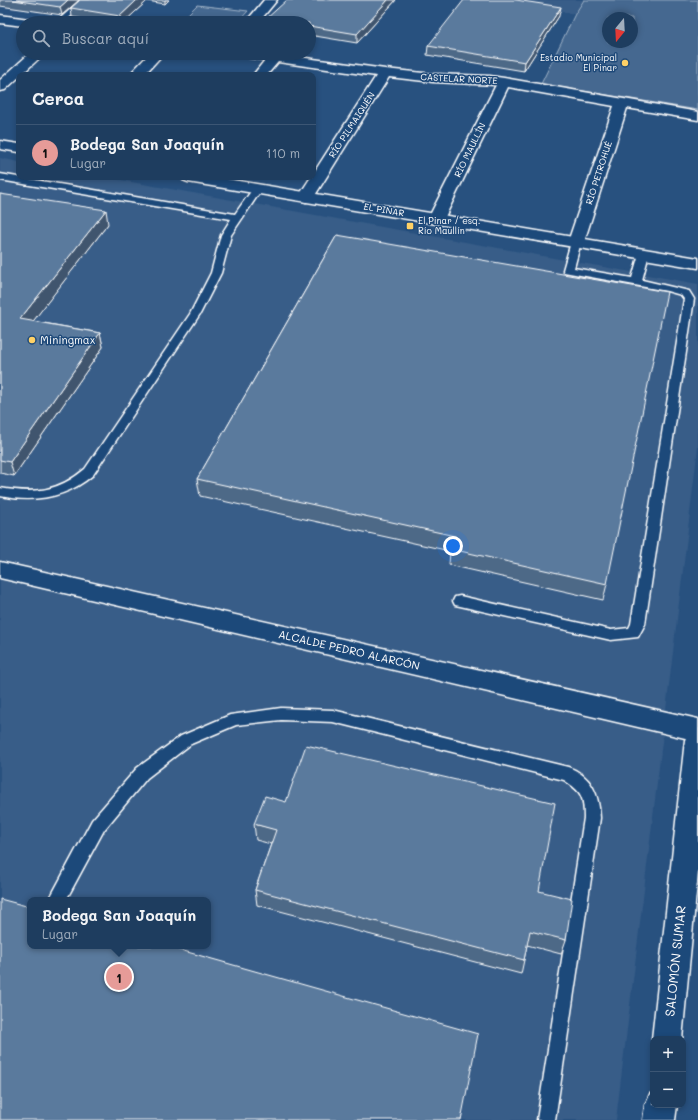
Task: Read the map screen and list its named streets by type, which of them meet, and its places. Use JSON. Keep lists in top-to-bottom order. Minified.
{"streets":{"street":["CASTELAR NORTE","RÍO PILMAIQUÉN","RÍO MAULLÍN","RÍO PETROHUÉ","EL PINAR","ALCALDE PEDRO ALARCÓN","SALOMÓN SUMAR"]},"crossings":[["CASTELAR NORTE","RÍO PILMAIQUÉN"],["CASTELAR NORTE","RÍO MAULLÍN"],["CASTELAR NORTE","RÍO PETROHUÉ"],["RÍO PILMAIQUÉN","EL PINAR"],["RÍO MAULLÍN","EL PINAR"],["RÍO PETROHUÉ","EL PINAR"]],"places":{"other":["Estadio Municipal El Pinar","Miningmax"],"transit":["El Pinar / esq. Río Maullín"]},"north":"bottom","page":{"search":"Buscar aquí","heading":"Cerca","list":[{"mark":"1","name":"Bodega San Joaquín","note":"Lugar","value":"110 m"}],"popup":["Bodega San Joaquín","Lugar"],"pins":"1","map_buttons":["+","−"]}}
